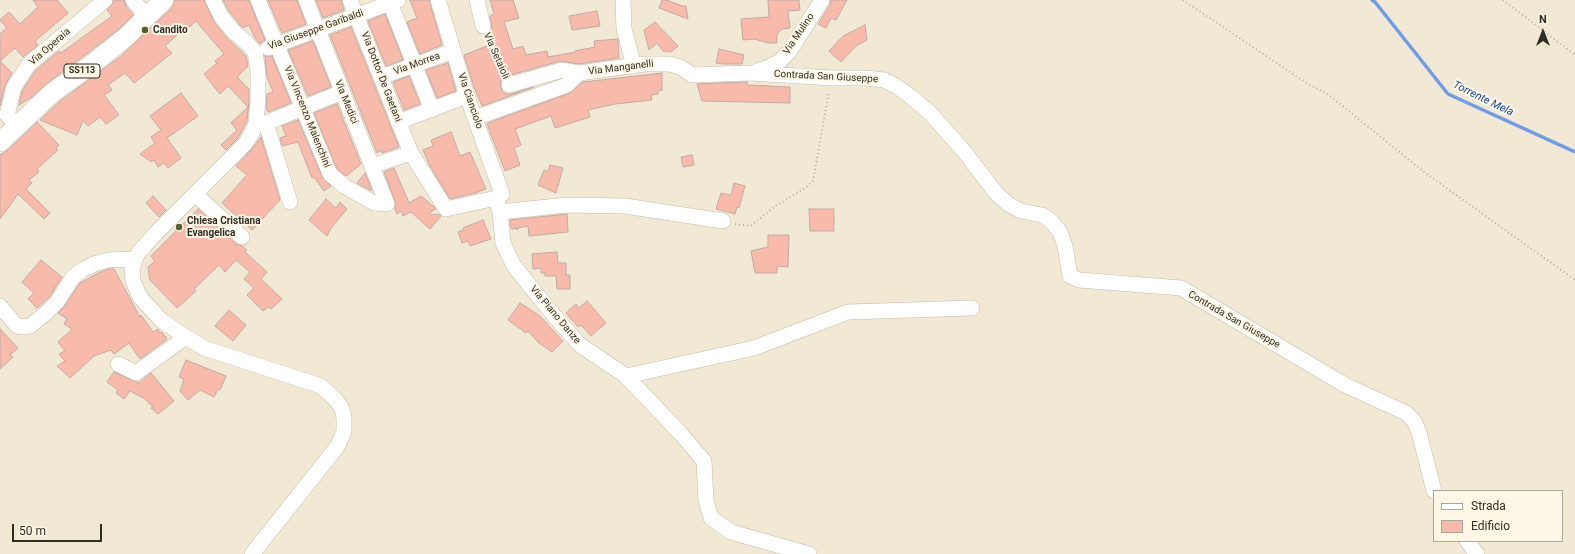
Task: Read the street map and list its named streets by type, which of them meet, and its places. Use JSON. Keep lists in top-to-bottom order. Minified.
{"streets":{"main road":["SS113"],"street":["Via Giuseppe Garibaldi","Via Mulino","Via Operaia","Via Setaioli","Via Morrea","Via Manganelli","Via Dottor De Gaetani","Contrada San Giuseppe","Via Cianciolo","Via Medici","Via Vincenzo Malenchini","Via Piano Danze"]},"crossings":[["Via Giuseppe Garibaldi","Via Dottor De Gaetani"],["Via Giuseppe Garibaldi","Via Medici"],["Via Giuseppe Garibaldi","Via Vincenzo Malenchini"],["Via Mulino","Via Manganelli"],["Via Mulino","Contrada San Giuseppe"],["Via Operaia","SS113"],["Via Setaioli","Via Manganelli"],["Via Morrea","Via Dottor De Gaetani"],["Via Morrea","Via Cianciolo"],["Via Manganelli","Contrada San Giuseppe"],["Via Manganelli","Via Cianciolo"],["Via Cianciolo","Via Piano Danze"],["Via Medici","Via Vincenzo Malenchini"]],"water":["Torrente Mela"],"places":["Candito","Chiesa Cristiana Evangelica"],"legend":["Strada","Edificio"],"scale_bar":"50 m","north":"top"}
